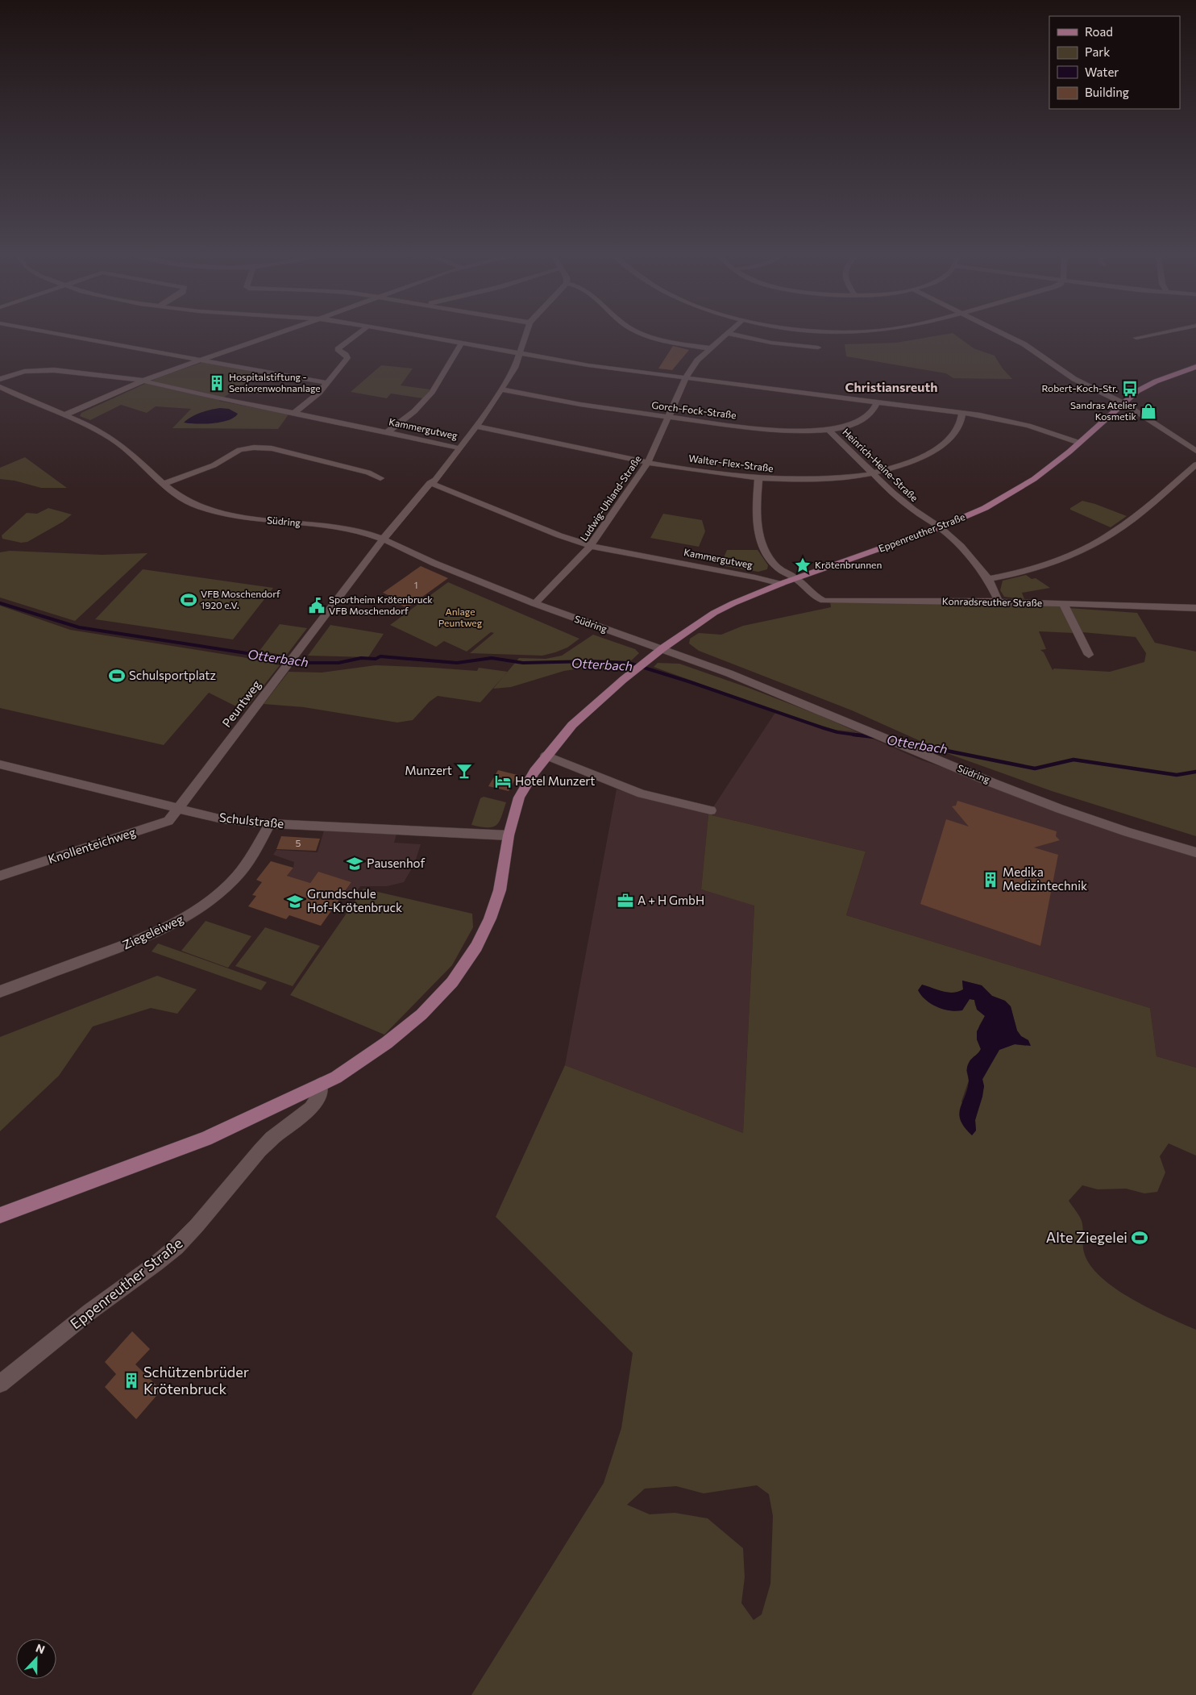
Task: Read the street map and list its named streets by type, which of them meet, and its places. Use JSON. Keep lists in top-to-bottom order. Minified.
{"streets":{"main road":["Eppenreuther Straße"],"street":["Gorch-Fock-Straße","Kammergutweg","Walter-Flex-Straße","Heinrich-Heine-Straße","Ludwig-Uhland-Straße","Südring","Konradsreuther Straße","Peuntweg","Schulstraße","Knollenteichweg","Ziegeleiweg"]},"crossings":[["Gorch-Fock-Straße","Heinrich-Heine-Straße"],["Gorch-Fock-Straße","Ludwig-Uhland-Straße"],["Kammergutweg","Ludwig-Uhland-Straße"],["Kammergutweg","Eppenreuther Straße"],["Kammergutweg","Peuntweg"],["Walter-Flex-Straße","Heinrich-Heine-Straße"],["Walter-Flex-Straße","Ludwig-Uhland-Straße"],["Walter-Flex-Straße","Konradsreuther Straße"],["Heinrich-Heine-Straße","Eppenreuther Straße"],["Heinrich-Heine-Straße","Konradsreuther Straße"],["Ludwig-Uhland-Straße","Südring"],["Südring","Eppenreuther Straße"],["Südring","Peuntweg"],["Eppenreuther Straße","Konradsreuther Straße"],["Eppenreuther Straße","Schulstraße"],["Peuntweg","Schulstraße"],["Peuntweg","Knollenteichweg"],["Schulstraße","Knollenteichweg"],["Schulstraße","Ziegeleiweg"]],"districts":["Christiansreuth"],"water":["Otterbach"],"parks":["Anlage Peuntweg"],"places":{"building":["Hospitalstiftung - Seniorenwohnanlage","Medika Medizintechnik","Schützenbrüder Krötenbruck"],"bus stop":["Robert-Koch-Str."],"shop":["Sandras Atelier Kosmetik"],"place":["Krötenbrunnen"],"sports":["VFB Moschendorf 1920 e.V.","Schulsportplatz","Alte Ziegelei"],"public building":["Sportheim Krötenbruck VFB Moschendorf"],"bar":["Munzert"],"hotel":["Hotel Munzert"],"school or university":["Pausenhof","Grundschule Hof-Krötenbruck"],"office":["A + H GmbH"]},"house_numbers":["1","5"],"legend":["Road","Park","Water","Building"],"north":"top"}
